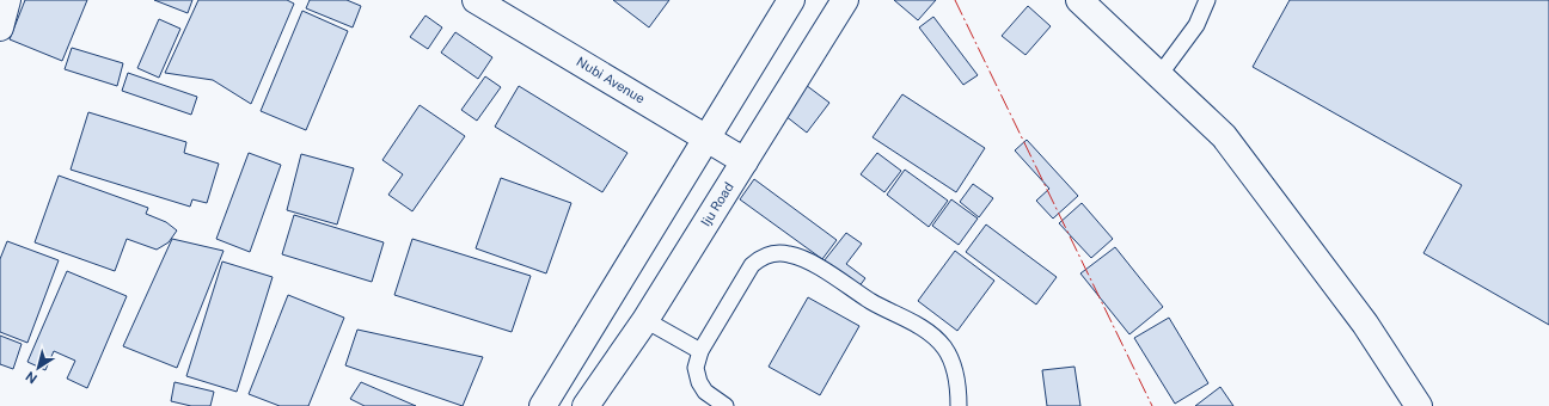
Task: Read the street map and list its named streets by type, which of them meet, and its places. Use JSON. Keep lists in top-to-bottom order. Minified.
{"streets":{"main road":["Nubi Avenue","Iju Road"]},"crossings":[["Nubi Avenue","Iju Road"]],"north":"bottom left"}
